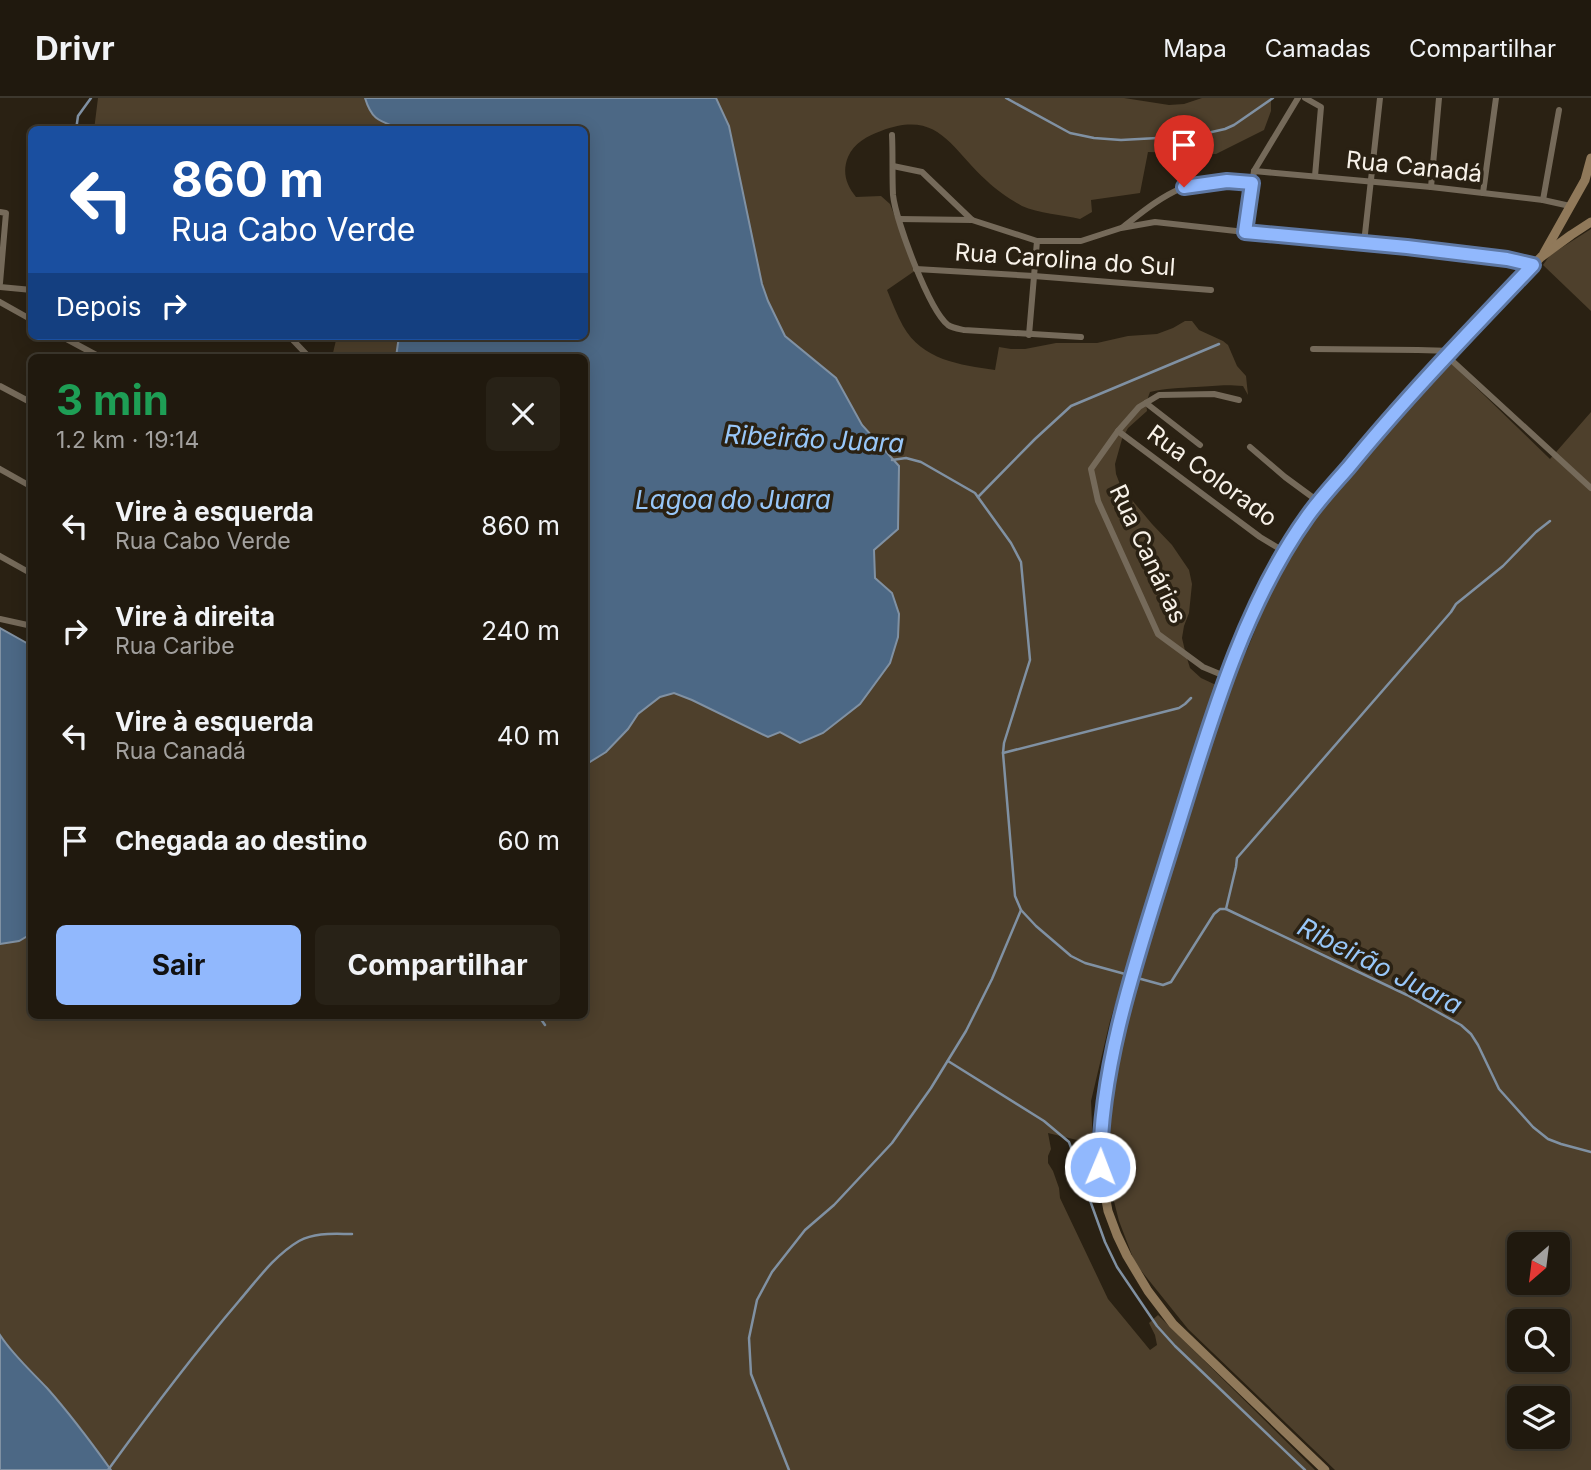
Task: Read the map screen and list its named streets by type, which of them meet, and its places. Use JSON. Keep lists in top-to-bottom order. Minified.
{"streets":{"street":["Rua Canadá","Rua Carolina do Sul","Rua Colorado","Rua Canárias"]},"crossings":[["Rua Colorado","Rua Canárias"]],"water":["Ribeirão Juara","Lagoa do Juara"],"north":"bottom left","page":{"header":"Drivr","nav":["Mapa","Camadas","Compartilhar"],"turn":["860 m","Rua Cabo Verde"],"then":"Depois","heading":["3 min","1.2 km · 19:14"],"list":[{"name":"Vire à esquerda","note":"Rua Cabo Verde","value":"860 m"},{"name":"Vire à direita","note":"Rua Caribe","value":"240 m"},{"name":"Vire à esquerda","note":"Rua Canadá","value":"40 m"},{"name":"Chegada ao destino","value":"60 m"}],"buttons":["Sair","Compartilhar"]}}
